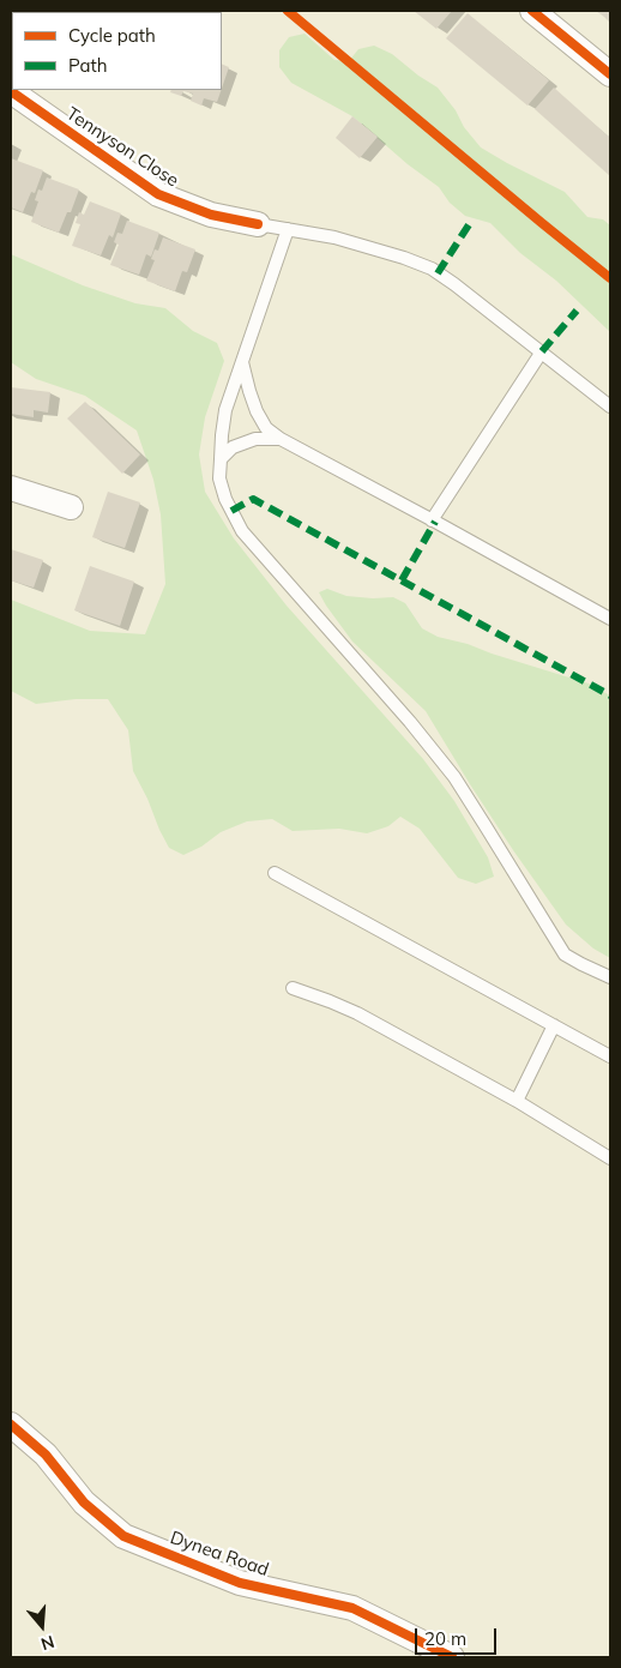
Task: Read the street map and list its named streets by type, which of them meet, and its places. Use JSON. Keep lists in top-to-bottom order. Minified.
{"streets":{"street":["Tennyson Close","Dynea Road"]},"legend":["Cycle path","Path"],"scale_bar":"20 m","north":"bottom"}
